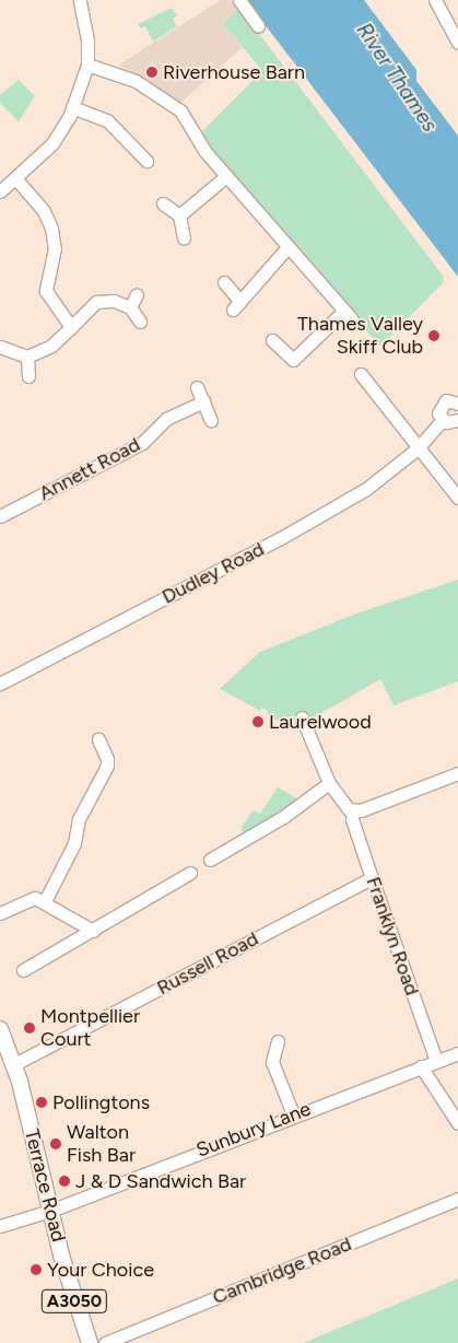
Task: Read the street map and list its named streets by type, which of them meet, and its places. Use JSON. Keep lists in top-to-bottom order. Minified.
{"streets":{"main road":["Terrace Road","A3050"],"street":["Annett Road","Dudley Road","Franklyn Road","Russell Road","Sunbury Lane","Cambridge Road"]},"crossings":[["Franklyn Road","Russell Road"],["Franklyn Road","Sunbury Lane"],["Russell Road","Terrace Road"],["Sunbury Lane","Terrace Road"]],"water":["River Thames"],"places":["Riverhouse Barn","Thames Valley Skiff Club","Laurelwood","Montpellier Court","Pollingtons","Walton Fish Bar","J & D Sandwich Bar","Your Choice"]}
